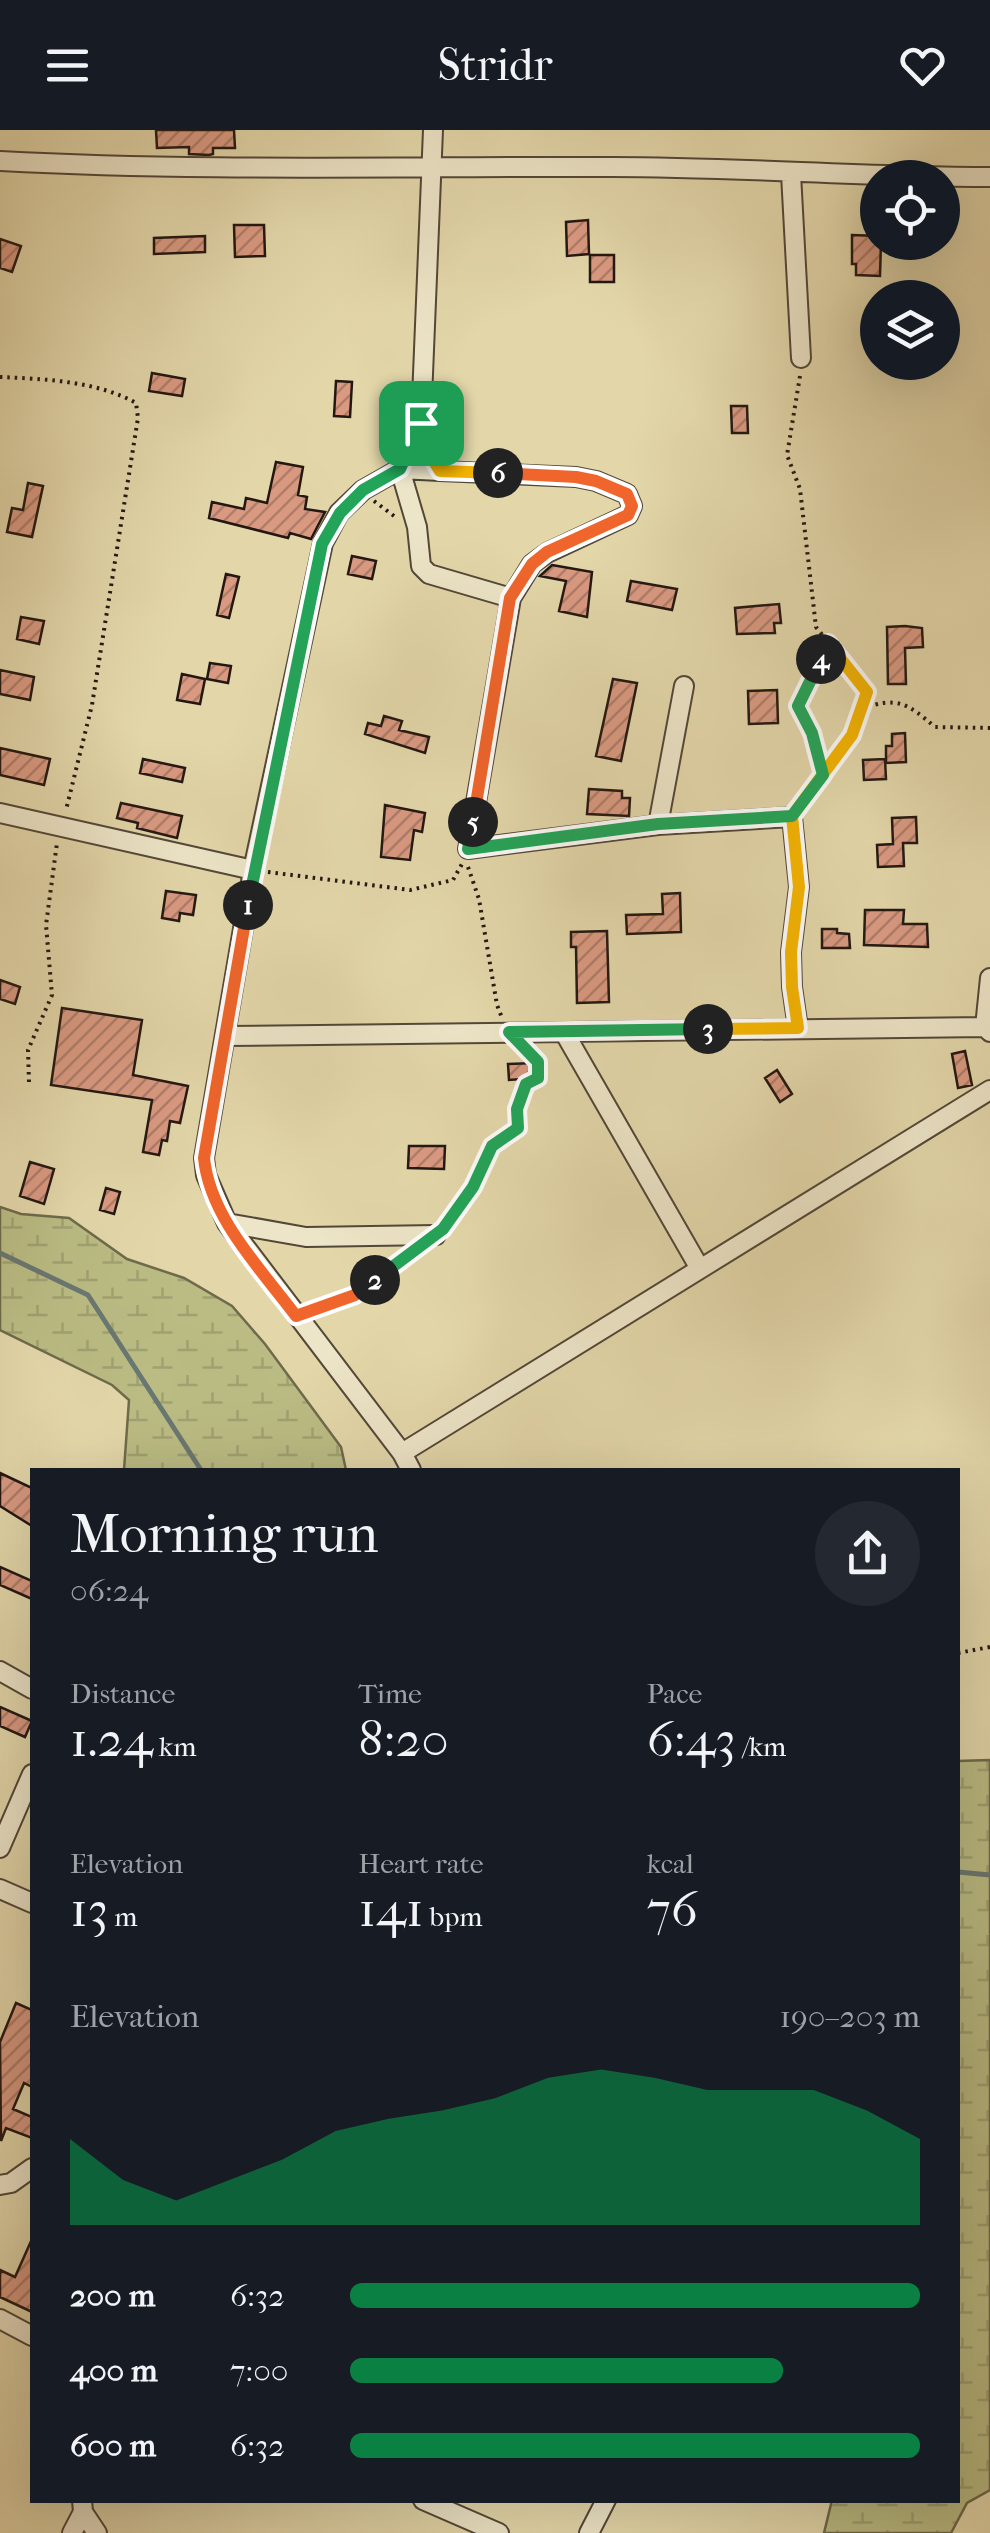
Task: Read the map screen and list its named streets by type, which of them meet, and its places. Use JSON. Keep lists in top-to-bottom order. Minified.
{"page":{"header":"Stridr","pins":["6","4","5","1","3","2"],"heading":["Morning run","06:24"],"stats":[["Distance","1.24 km"],["Time","8:20"],["Pace","6:43 /km"],["Elevation","13 m"],["Heart rate","141 bpm"],["kcal","76"]],"chart":["Elevation","190–203 m"],"list":[{"name":"200 m","note":"6:32"},{"name":"400 m","note":"7:00"},{"name":"600 m","note":"6:32"}]}}
